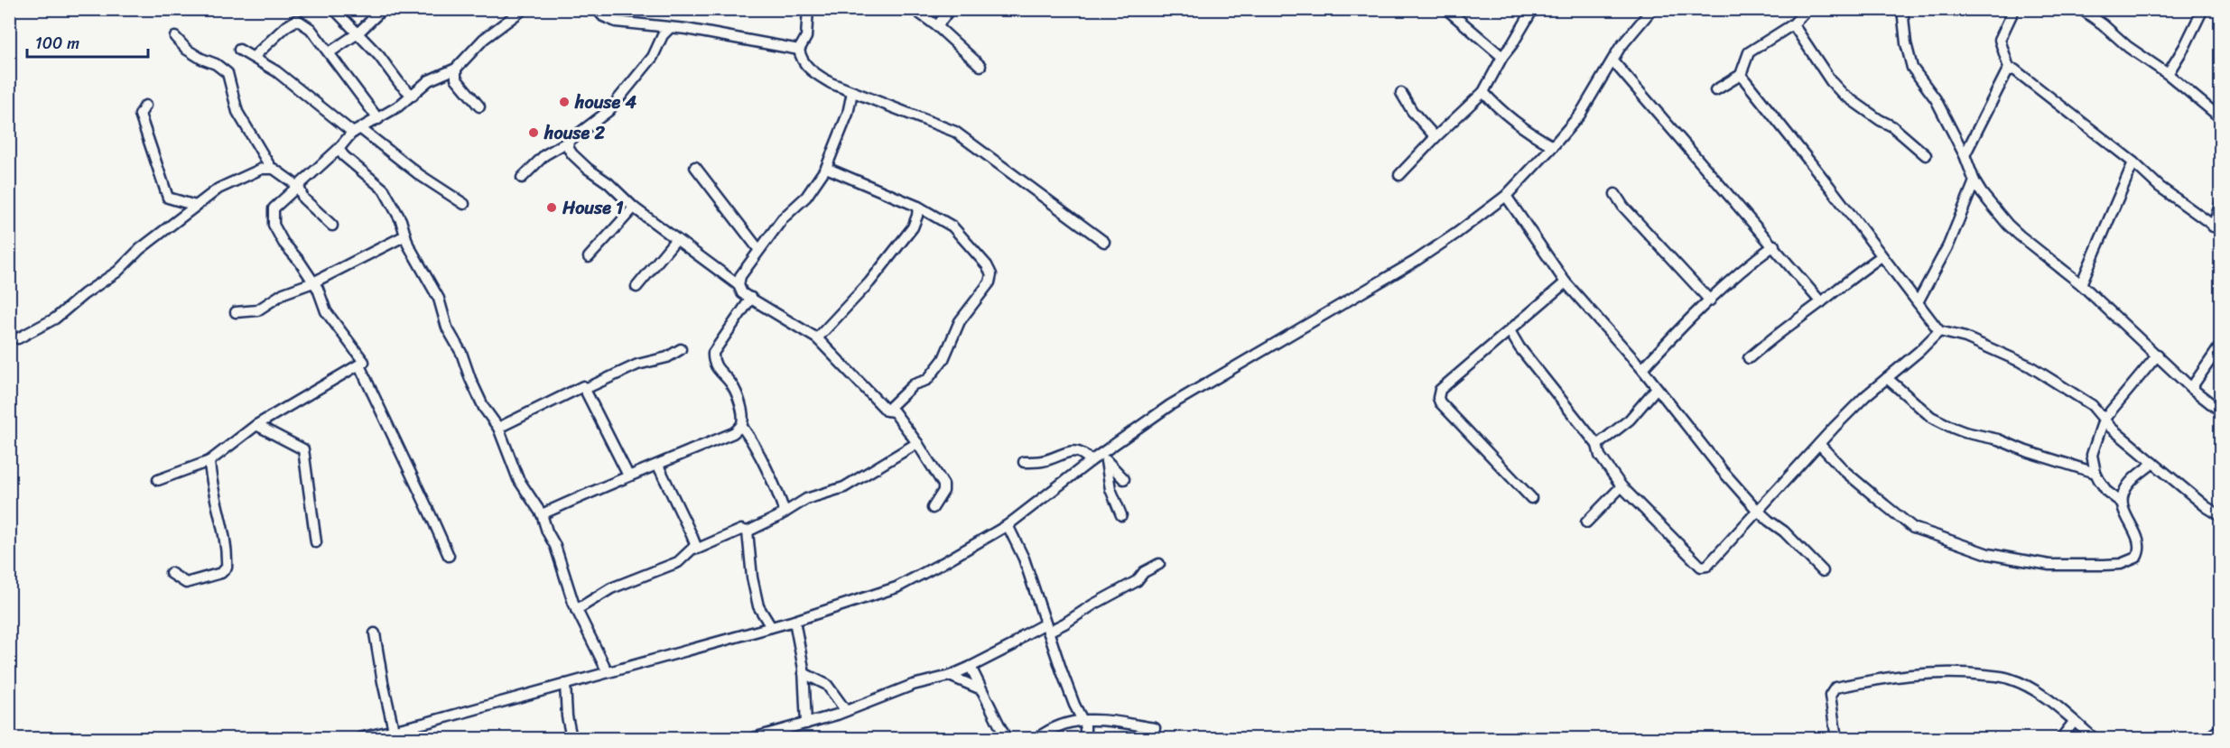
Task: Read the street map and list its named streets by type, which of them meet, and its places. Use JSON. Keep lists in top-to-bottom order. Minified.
{"places":["house 4","house 2","House 1"],"scale_bar":"100 m"}
